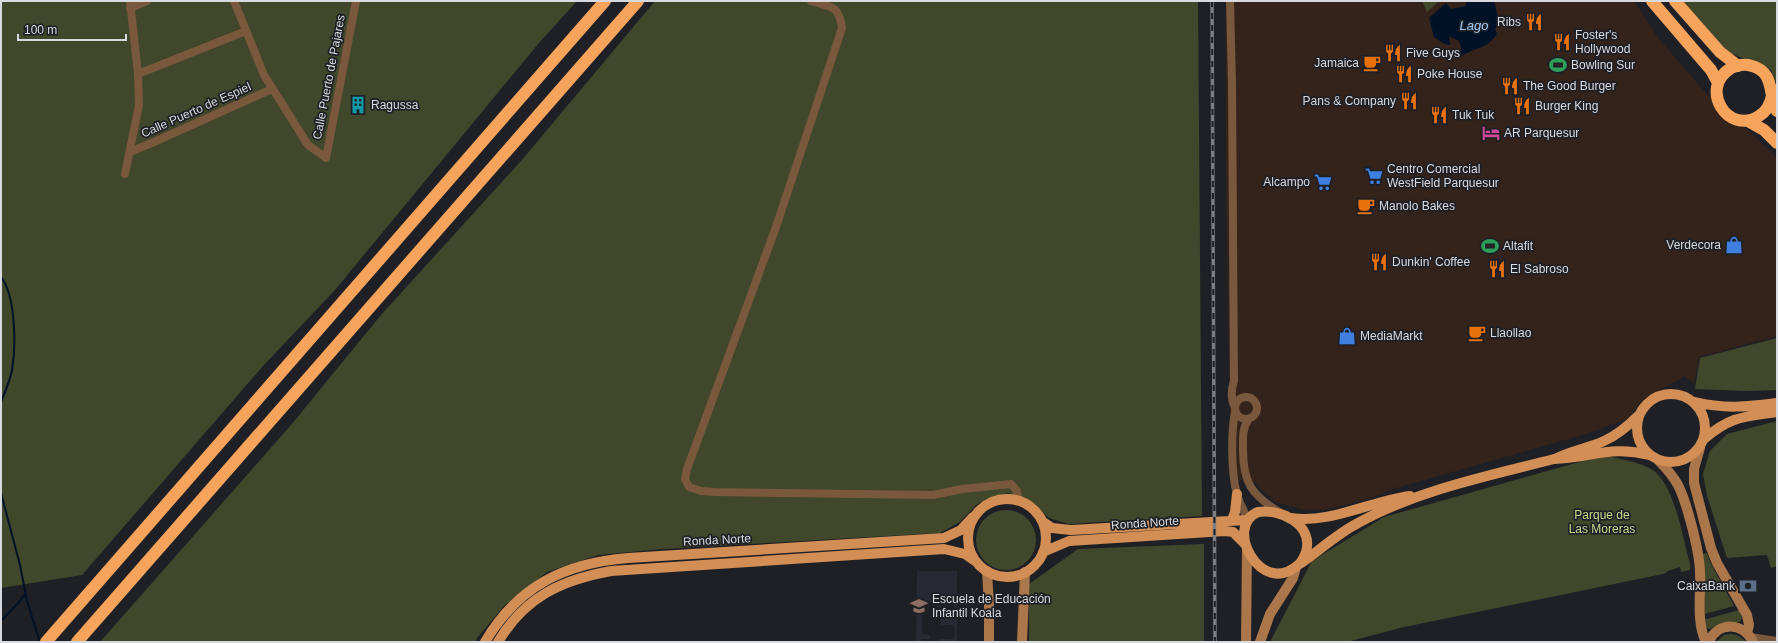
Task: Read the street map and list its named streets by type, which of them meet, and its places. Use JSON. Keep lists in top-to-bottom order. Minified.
{"streets":{"main road":["Ronda Norte"],"street":["Calle Puerto de Pajares","Calle Puerto de Espiel"]},"crossings":[["Calle Puerto de Pajares","Calle Puerto de Espiel"]],"water":["Lago"],"parks":["Parque de Las Moreras"],"places":{"restaurant":["Ribs","Foster's Hollywood","Five Guys","Poke House","The Good Burger","Pans & Company","Burger King","Tuk Tuk","Dunkin' Coffee","El Sabroso"],"cafe":["Jamaica","Manolo Bakes","Llaollao"],"sports":["Bowling Sur","Altafit"],"building":["Ragussa"],"hotel":["AR Parquesur"],"supermarket":["Centro Comercial WestField Parquesur","Alcampo"],"shop":["Verdecora","MediaMarkt"],"bank":["CaixaBank"],"school or university":["Escuela de Educación Infantil Koala"]},"scale_bar":"100 m"}
